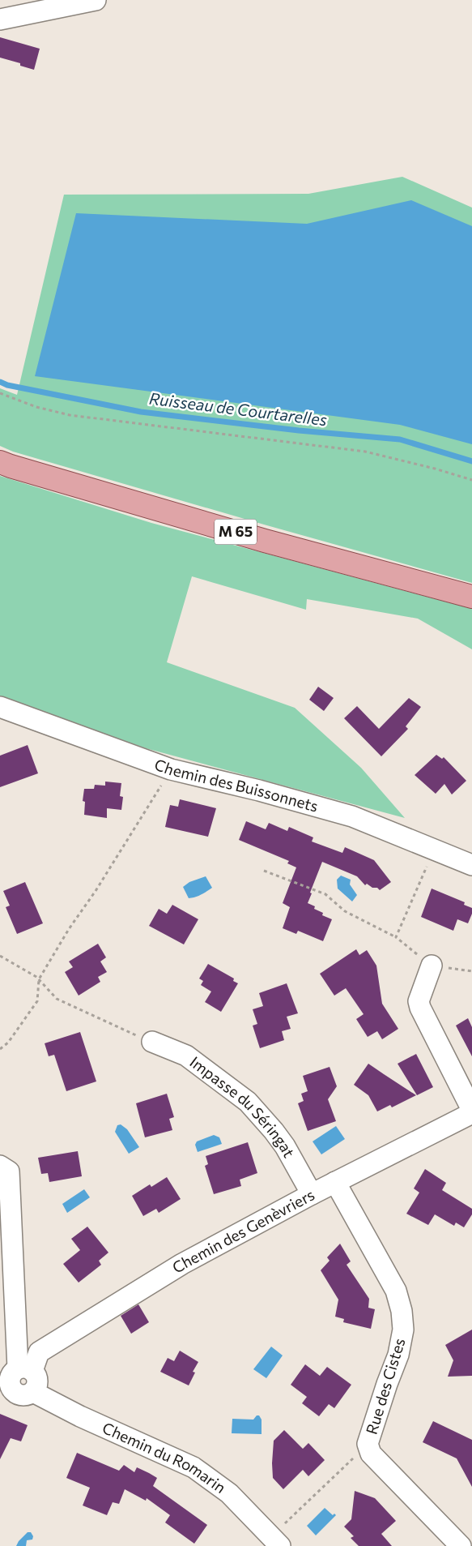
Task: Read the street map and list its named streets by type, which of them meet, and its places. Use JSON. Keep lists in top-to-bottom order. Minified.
{"streets":{"main road":["M 65"],"street":["Chemin des Buissonnets","Impasse du Séringat","Chemin des Genèvriers","Rue des Cistes","Chemin du Romarin"]},"crossings":[["Impasse du Séringat","Chemin des Genèvriers"],["Chemin des Genèvriers","Rue des Cistes"],["Chemin des Genèvriers","Chemin du Romarin"]],"water":["Ruisseau de Courtarelles"]}
